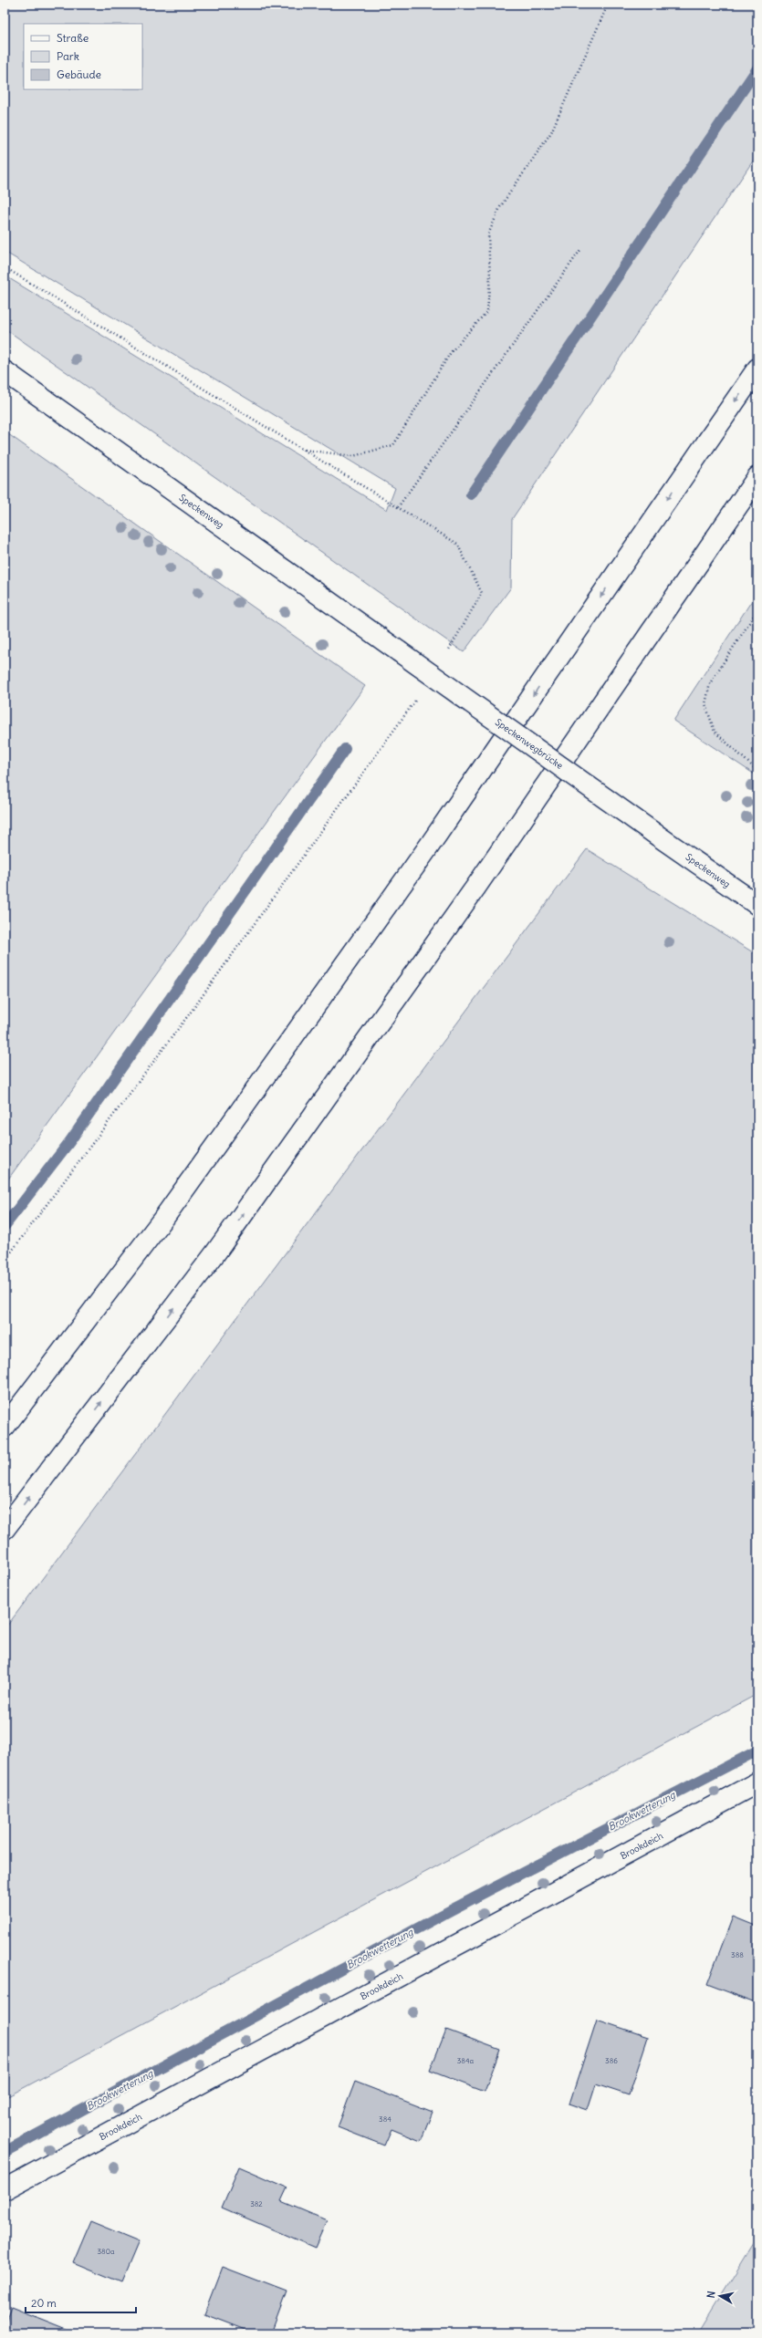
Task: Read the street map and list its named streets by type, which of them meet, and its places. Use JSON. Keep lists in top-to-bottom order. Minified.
{"streets":{"main road":["Speckenweg","Speckenwegbrücke","Brookdeich"]},"crossings":[["Speckenweg","Speckenwegbrücke"]],"water":["Brookwetterung"],"house_numbers":["388","384a","386","384","382","380a"],"legend":["Straße","Park","Gebäude"],"scale_bar":"20 m","north":"left"}
